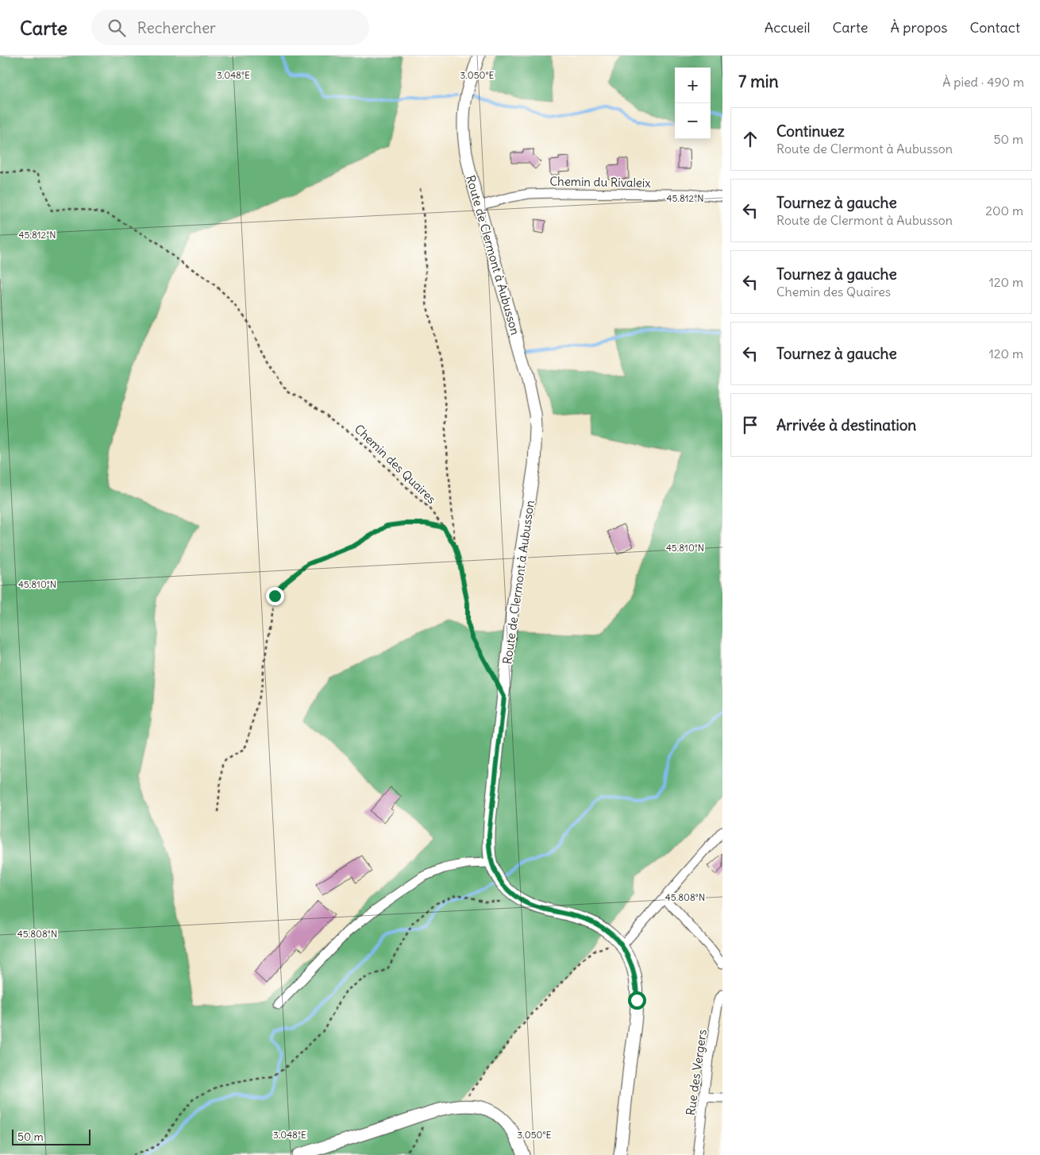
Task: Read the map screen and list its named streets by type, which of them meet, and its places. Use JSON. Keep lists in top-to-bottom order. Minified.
{"streets":{"main road":["Route de Clermont à Aubusson"],"street":["Chemin du Rivaleix","Rue des Vergers"],"path":["Chemin des Quaires"]},"crossings":[["Chemin du Rivaleix","Route de Clermont à Aubusson"]],"scale_bar":"50 m","page":{"header":"Carte","search":"Rechercher","nav":["Accueil","Carte","À propos","Contact"],"heading":["7 min","À pied · 490 m"],"map_buttons":["+","−"],"list":[["Continuez","Route de Clermont à Aubusson","50 m"],["Tournez à gauche","Route de Clermont à Aubusson","200 m"],["Tournez à gauche","Chemin des Quaires","120 m"],["Tournez à gauche","120 m"],"Arrivée à destination"],"scale":"50 m"},"coordinates":["3.048°E","3.050°E","45.812°N","45.810°N","45.808°N"]}
